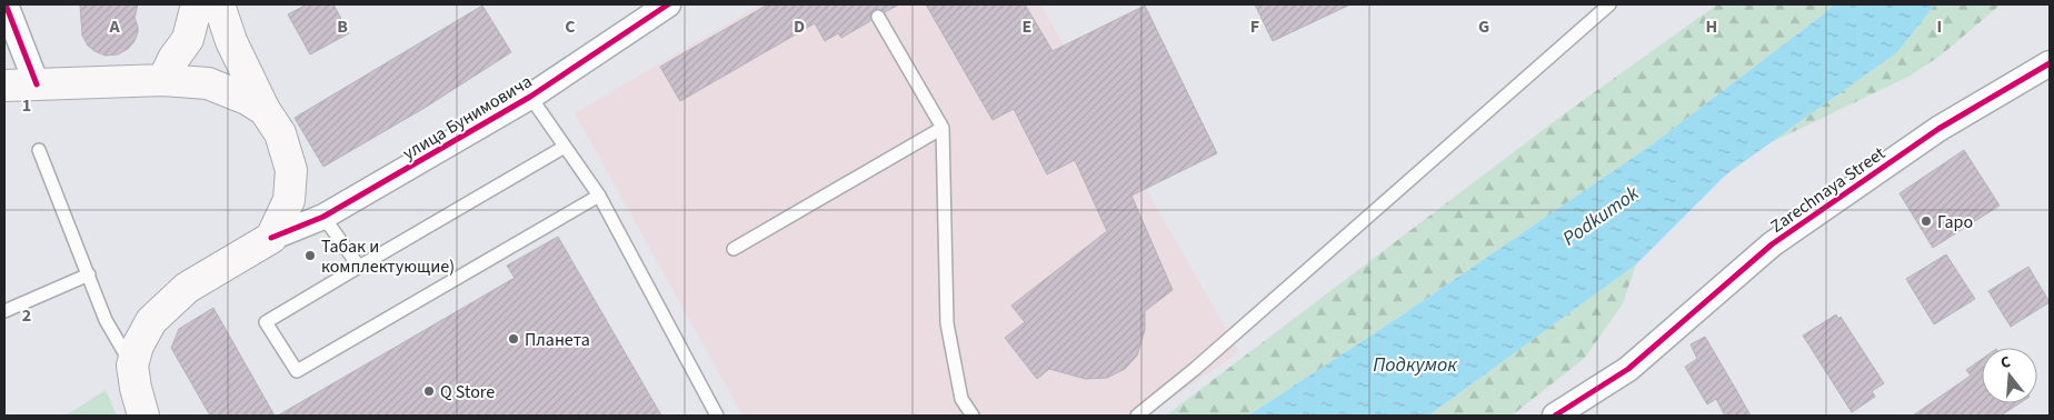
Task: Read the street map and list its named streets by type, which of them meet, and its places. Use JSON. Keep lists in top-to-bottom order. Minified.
{"streets":{"street":["улица Бунимовича","Zarechnaya Street"]},"water":["Podkumok","Подкумок"],"places":["Гаро","Табак и комплектующие)","Планета","Q Store"],"north":"top","grid":{"columns":["A","B","C","D","E","F","G","H","I"],"rows":["1","2"]}}
